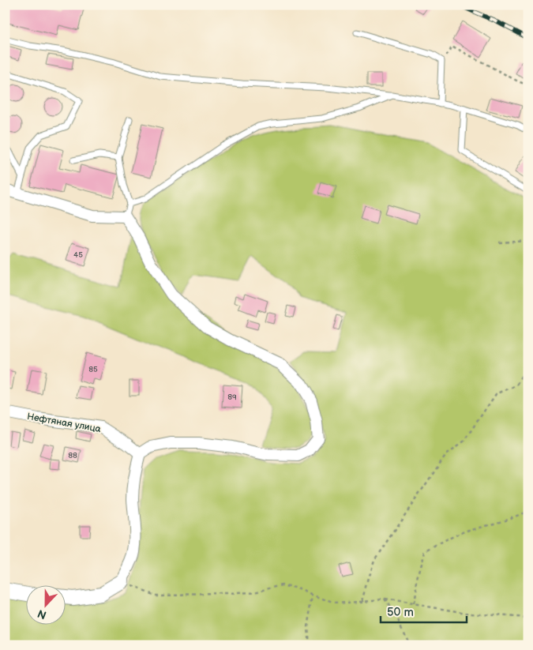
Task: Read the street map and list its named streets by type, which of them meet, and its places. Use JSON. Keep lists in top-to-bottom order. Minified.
{"streets":{"street":["Нефтяная улица"]},"house_numbers":["45","85","89","88"],"scale_bar":"50 m","north":"bottom"}
